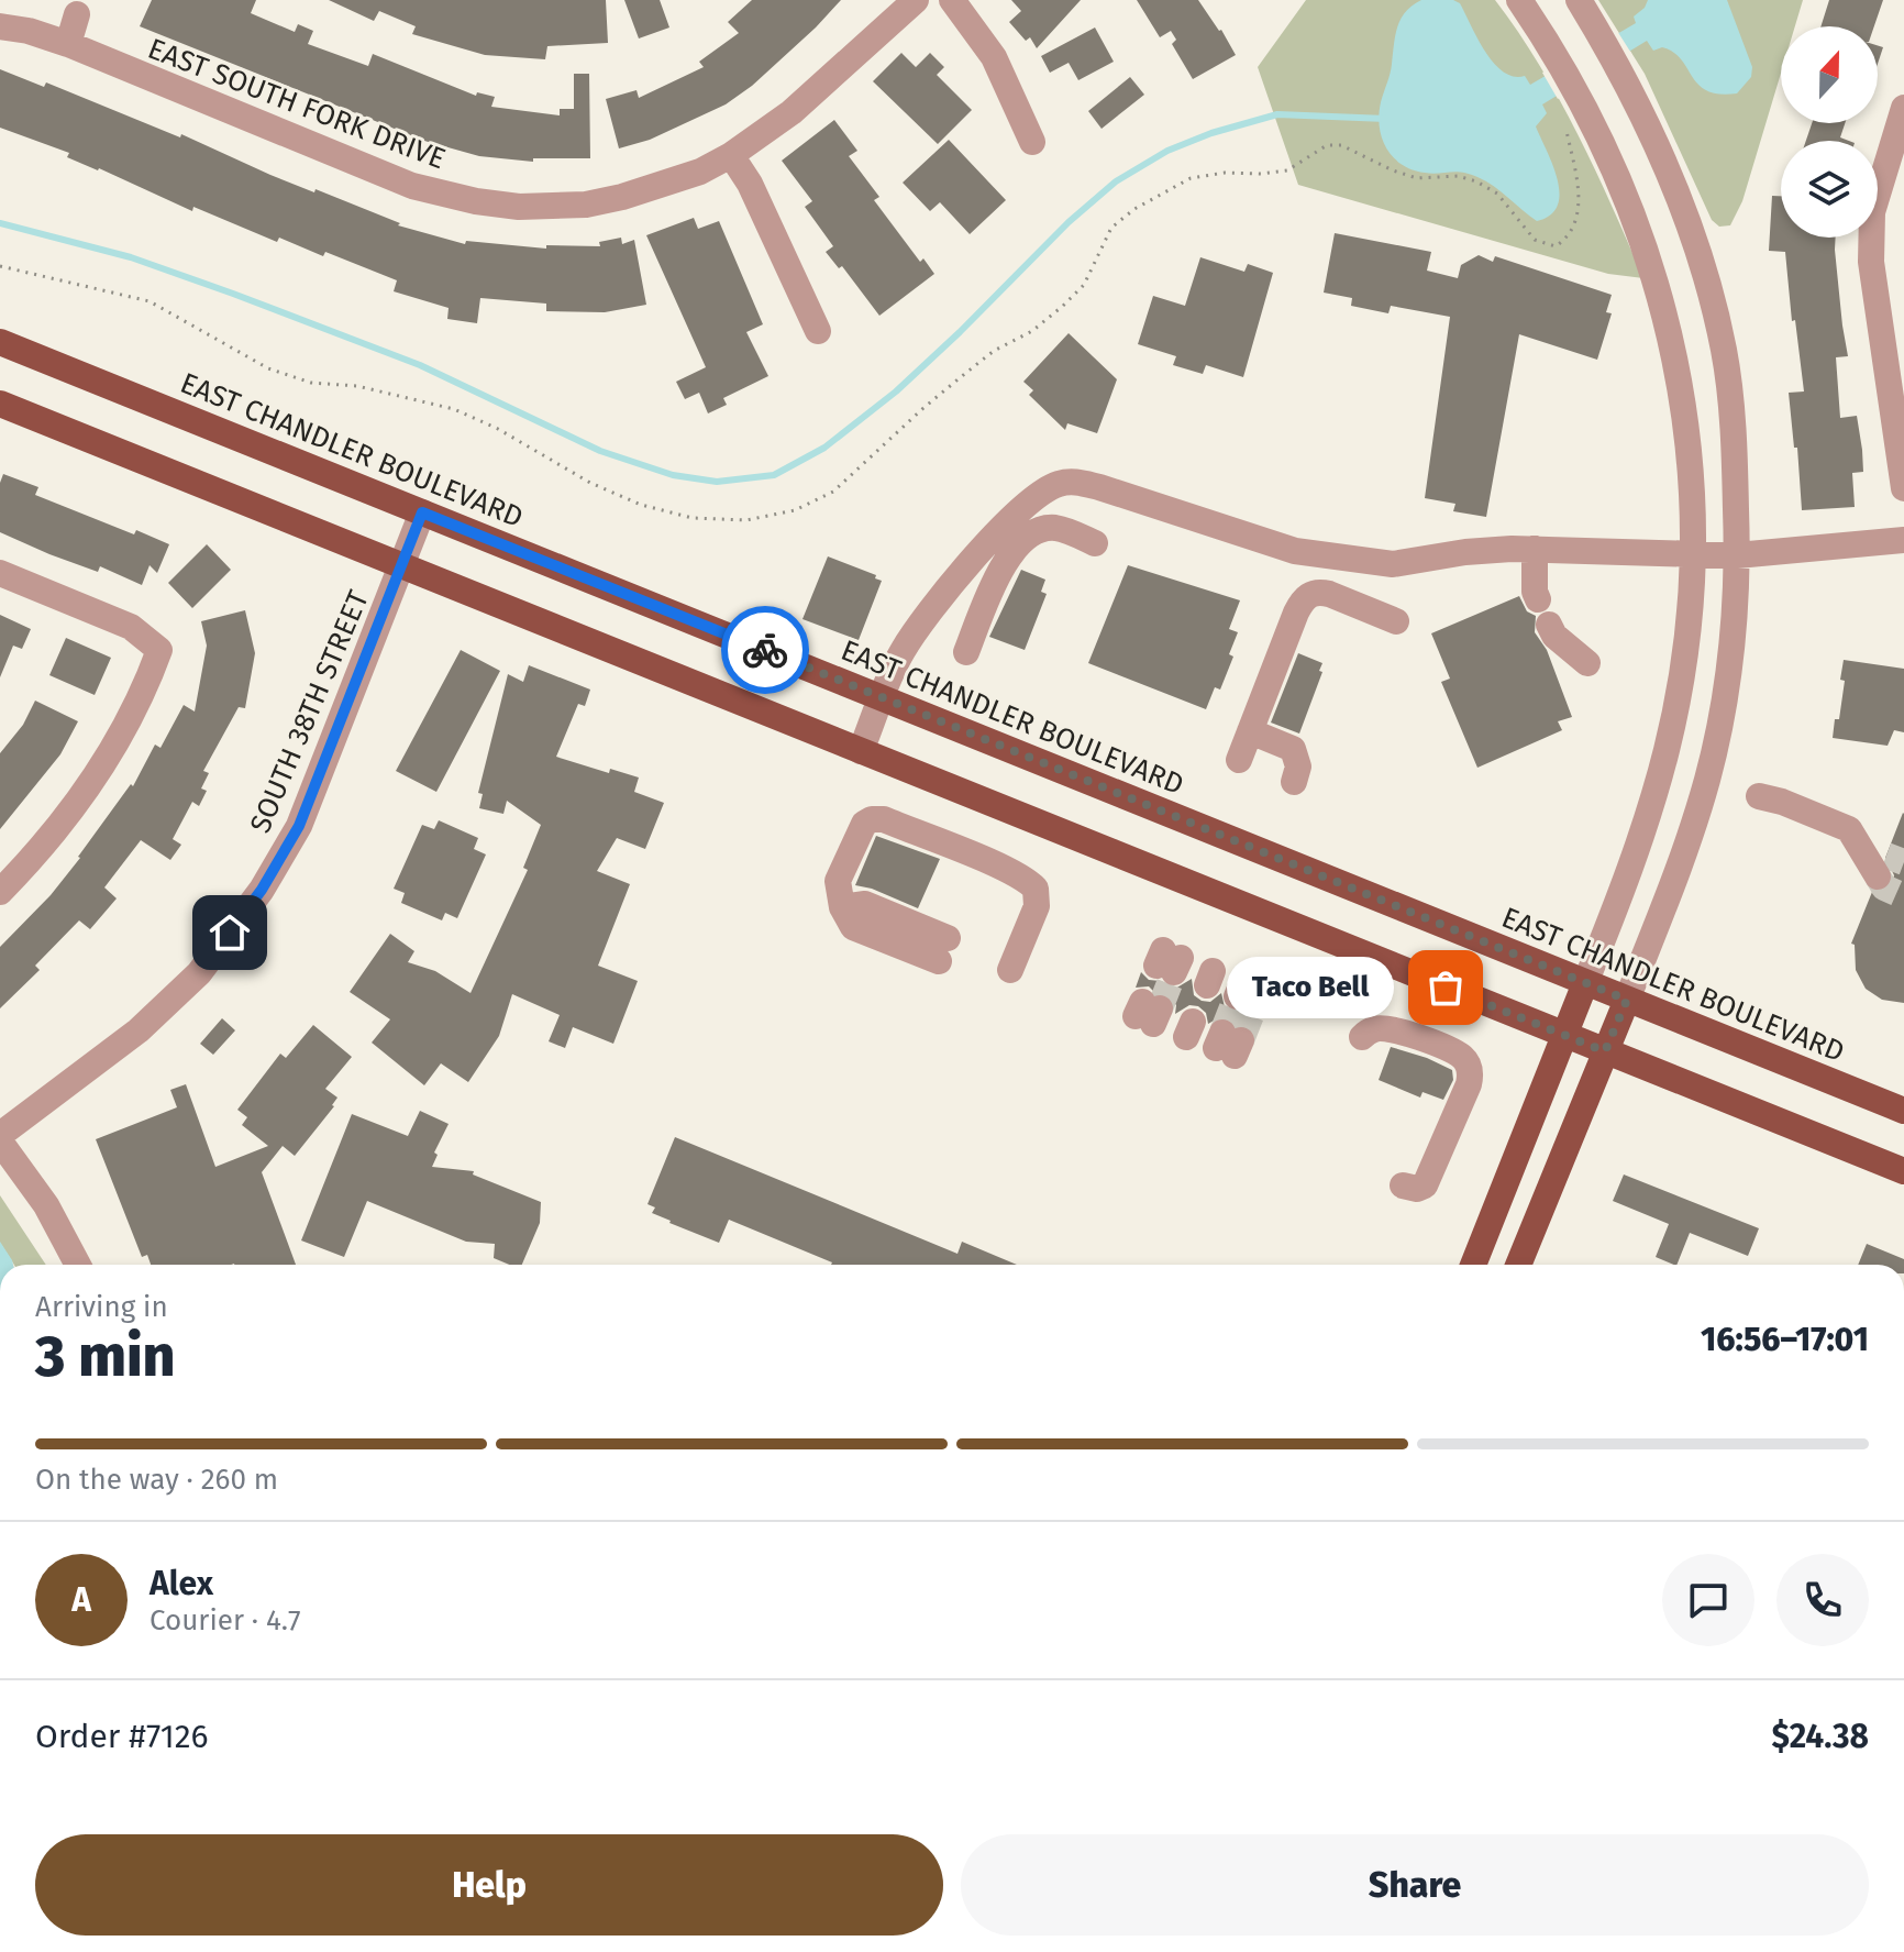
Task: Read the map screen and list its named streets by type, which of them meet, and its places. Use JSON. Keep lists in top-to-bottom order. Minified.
{"streets":{"main road":["EAST CHANDLER BOULEVARD"],"street":["EAST SOUTH FORK DRIVE","SOUTH 38TH STREET"]},"crossings":[["EAST CHANDLER BOULEVARD","SOUTH 38TH STREET"]],"places":["Taco Bell"],"north":"top","page":{"bubble":"Taco Bell","heading":["3 min","Arriving in","16:56–17:01"],"panel":["Alex","Courier · 4.7","Order #7126","$24.38"],"bar":"On the way · 260 m","round":"A","buttons":["Help","Share"]}}
